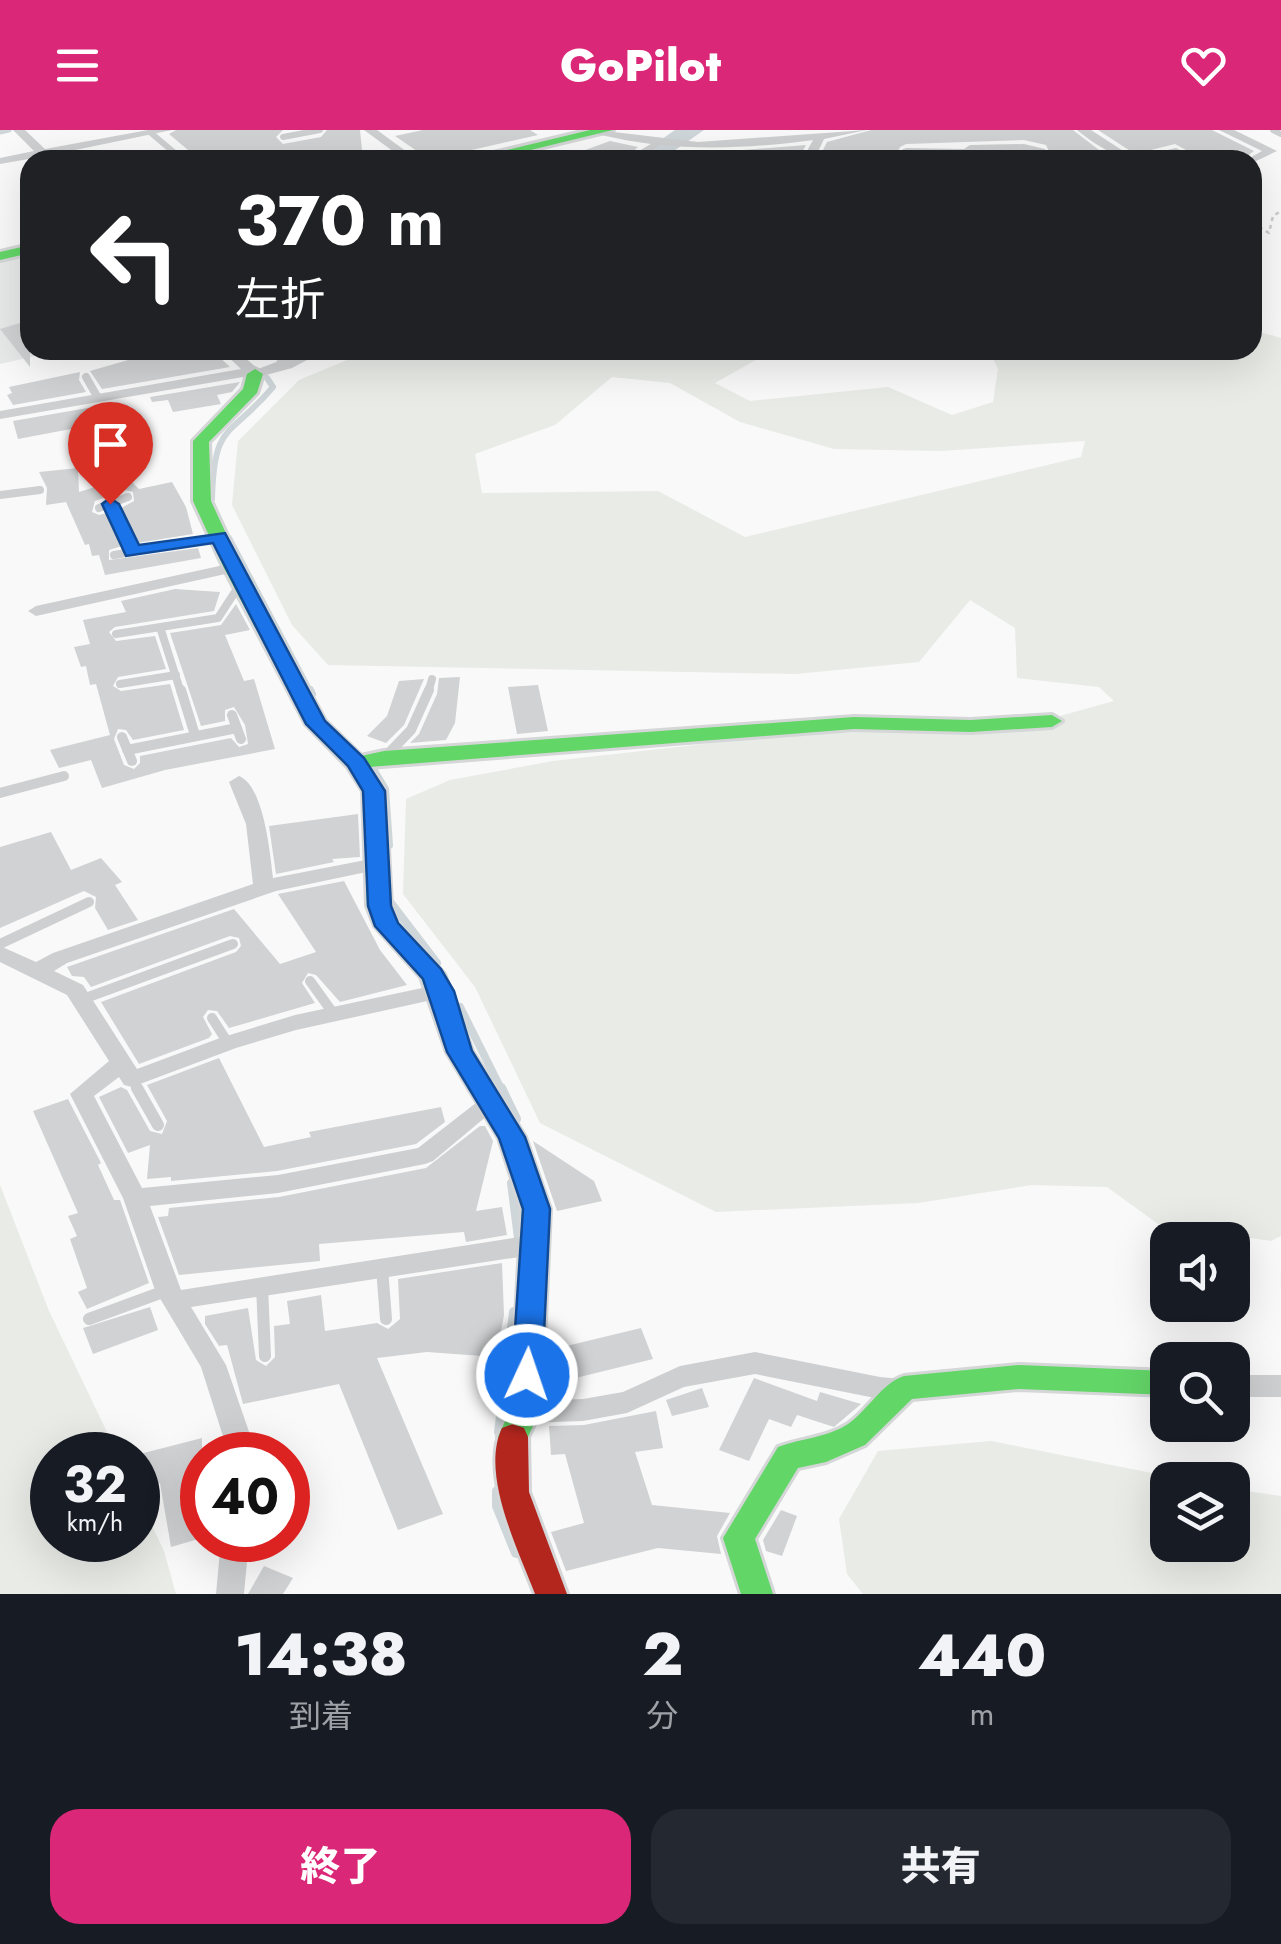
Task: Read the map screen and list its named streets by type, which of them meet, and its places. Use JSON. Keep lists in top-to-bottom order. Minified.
{"page":{"header":"GoPilot","turn":["370 m","左折"],"speed":"32 km/h","limit":"40","eta":["14:38","到着","2","分","440","m"],"buttons":["終了","共有"]}}
